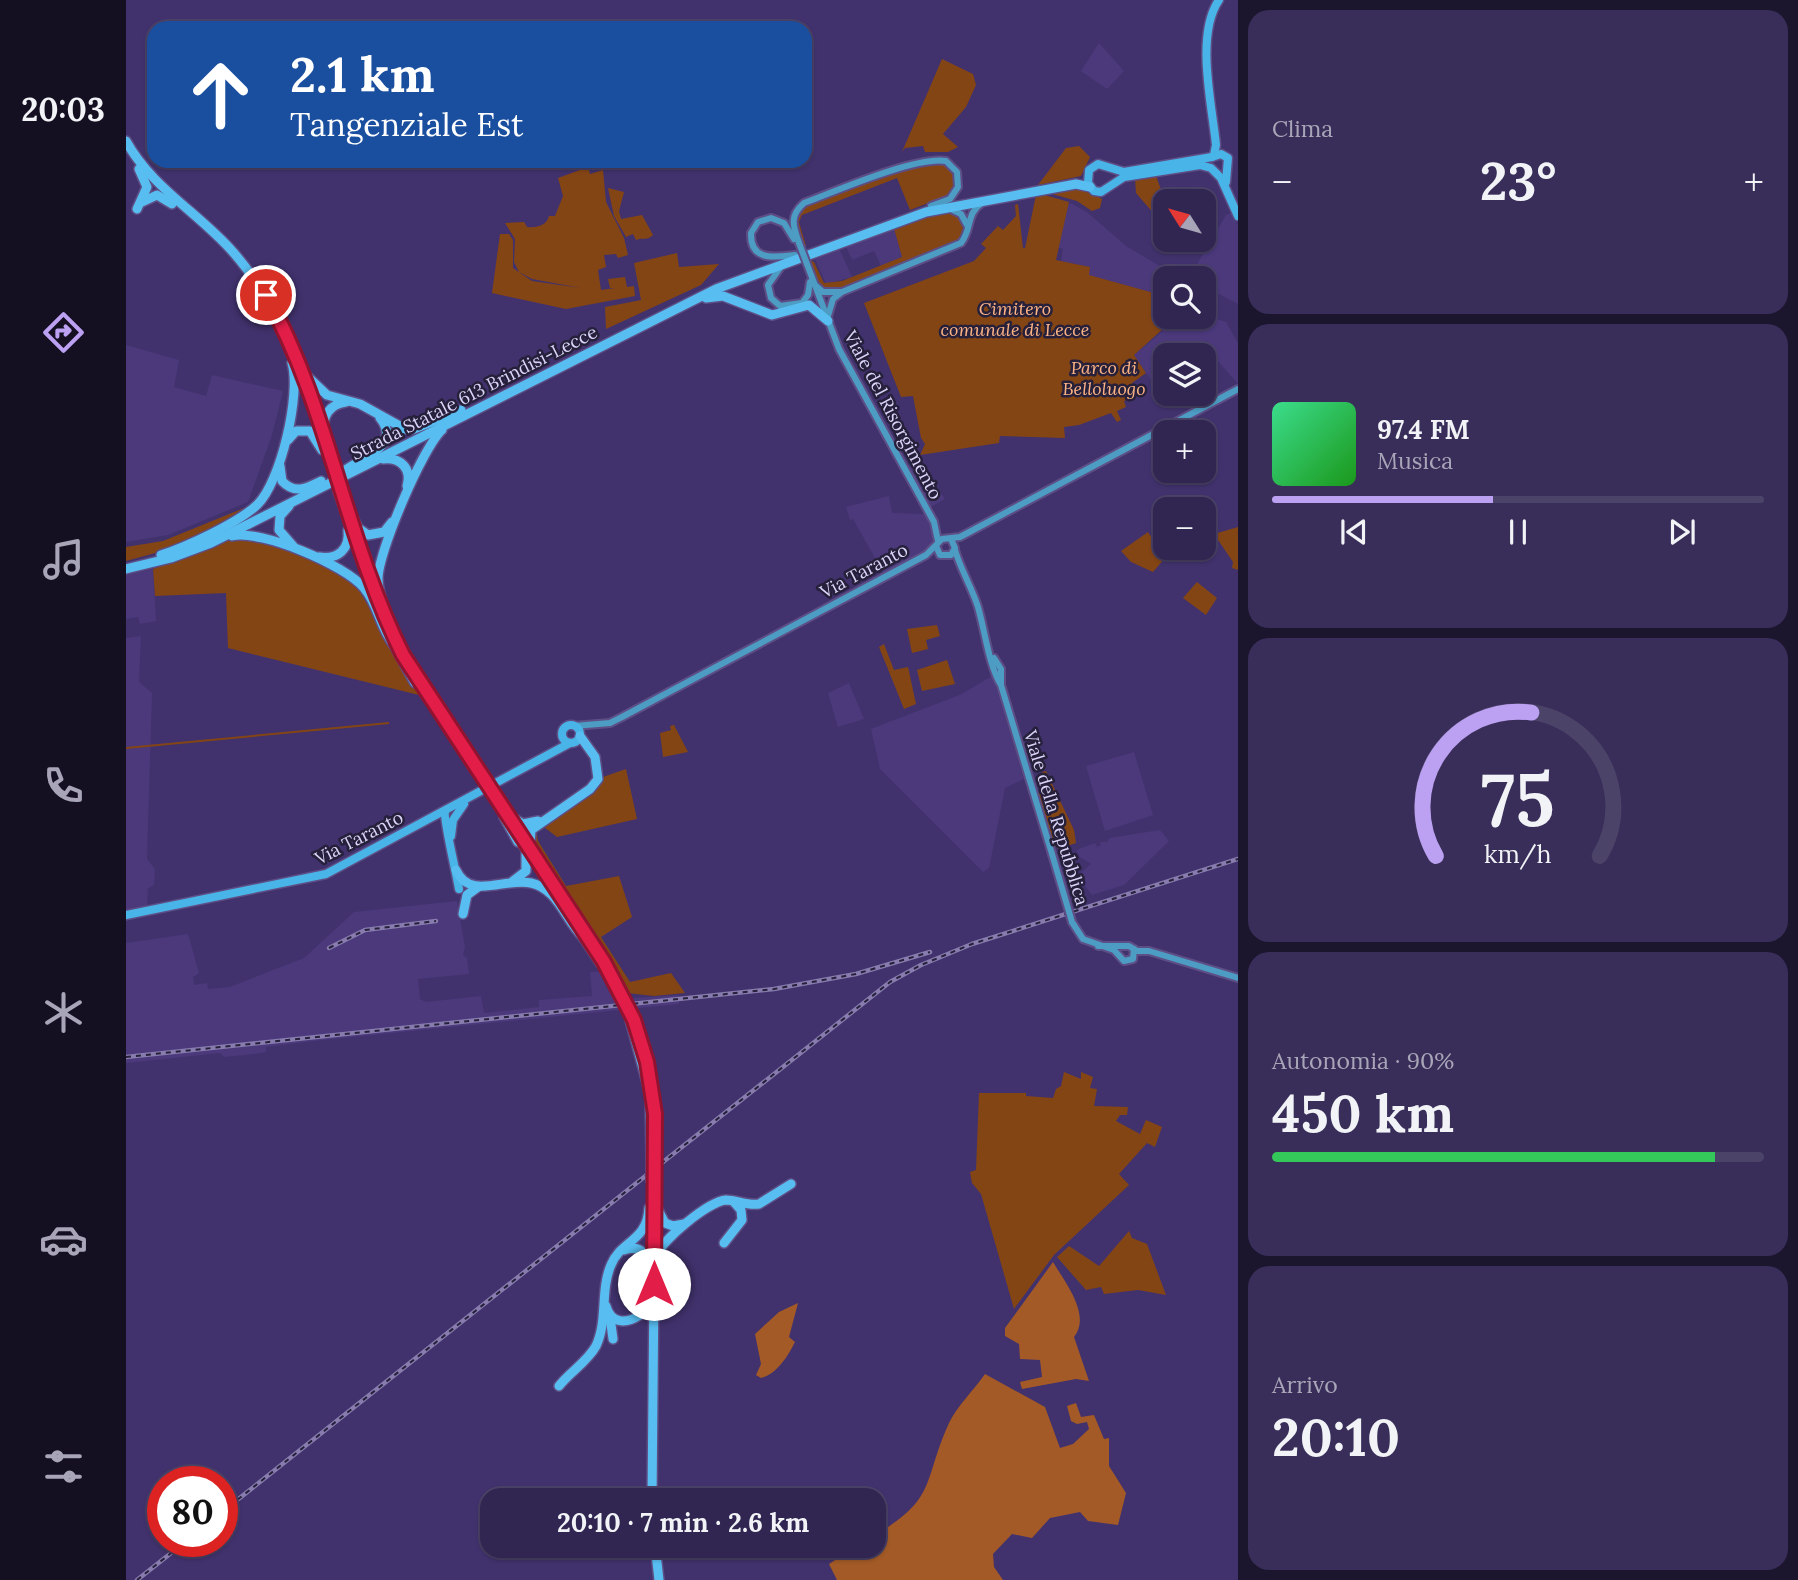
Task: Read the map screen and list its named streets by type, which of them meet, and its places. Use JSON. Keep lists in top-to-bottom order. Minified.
{"streets":{"highway":["Strada Statale 613 Brindisi-Lecce"],"main road":["Viale del Risorgimento","Via Taranto","Viale della Repubblica"]},"crossings":[["Strada Statale 613 Brindisi-Lecce","Viale del Risorgimento"],["Viale del Risorgimento","Via Taranto"],["Viale del Risorgimento","Viale della Repubblica"],["Via Taranto","Viale della Repubblica"]],"parks":["Cimitero comunale di Lecce","Parco di Belloluogo"],"north":"top left","page":{"tabs":"20:03","tile":["Clima",["Autonomia · 90%","450 km"],["Arrivo","20:10"]],"turn":["2.1 km","Tangenziale Est"],"heat":["−","23°","+"],"map_buttons":["+","−"],"song":["97.4 FM","Musica"],"limit":"80","trip":"20:10 · 7 min · 2.6 km","gauge":["75","km/h"]}}
